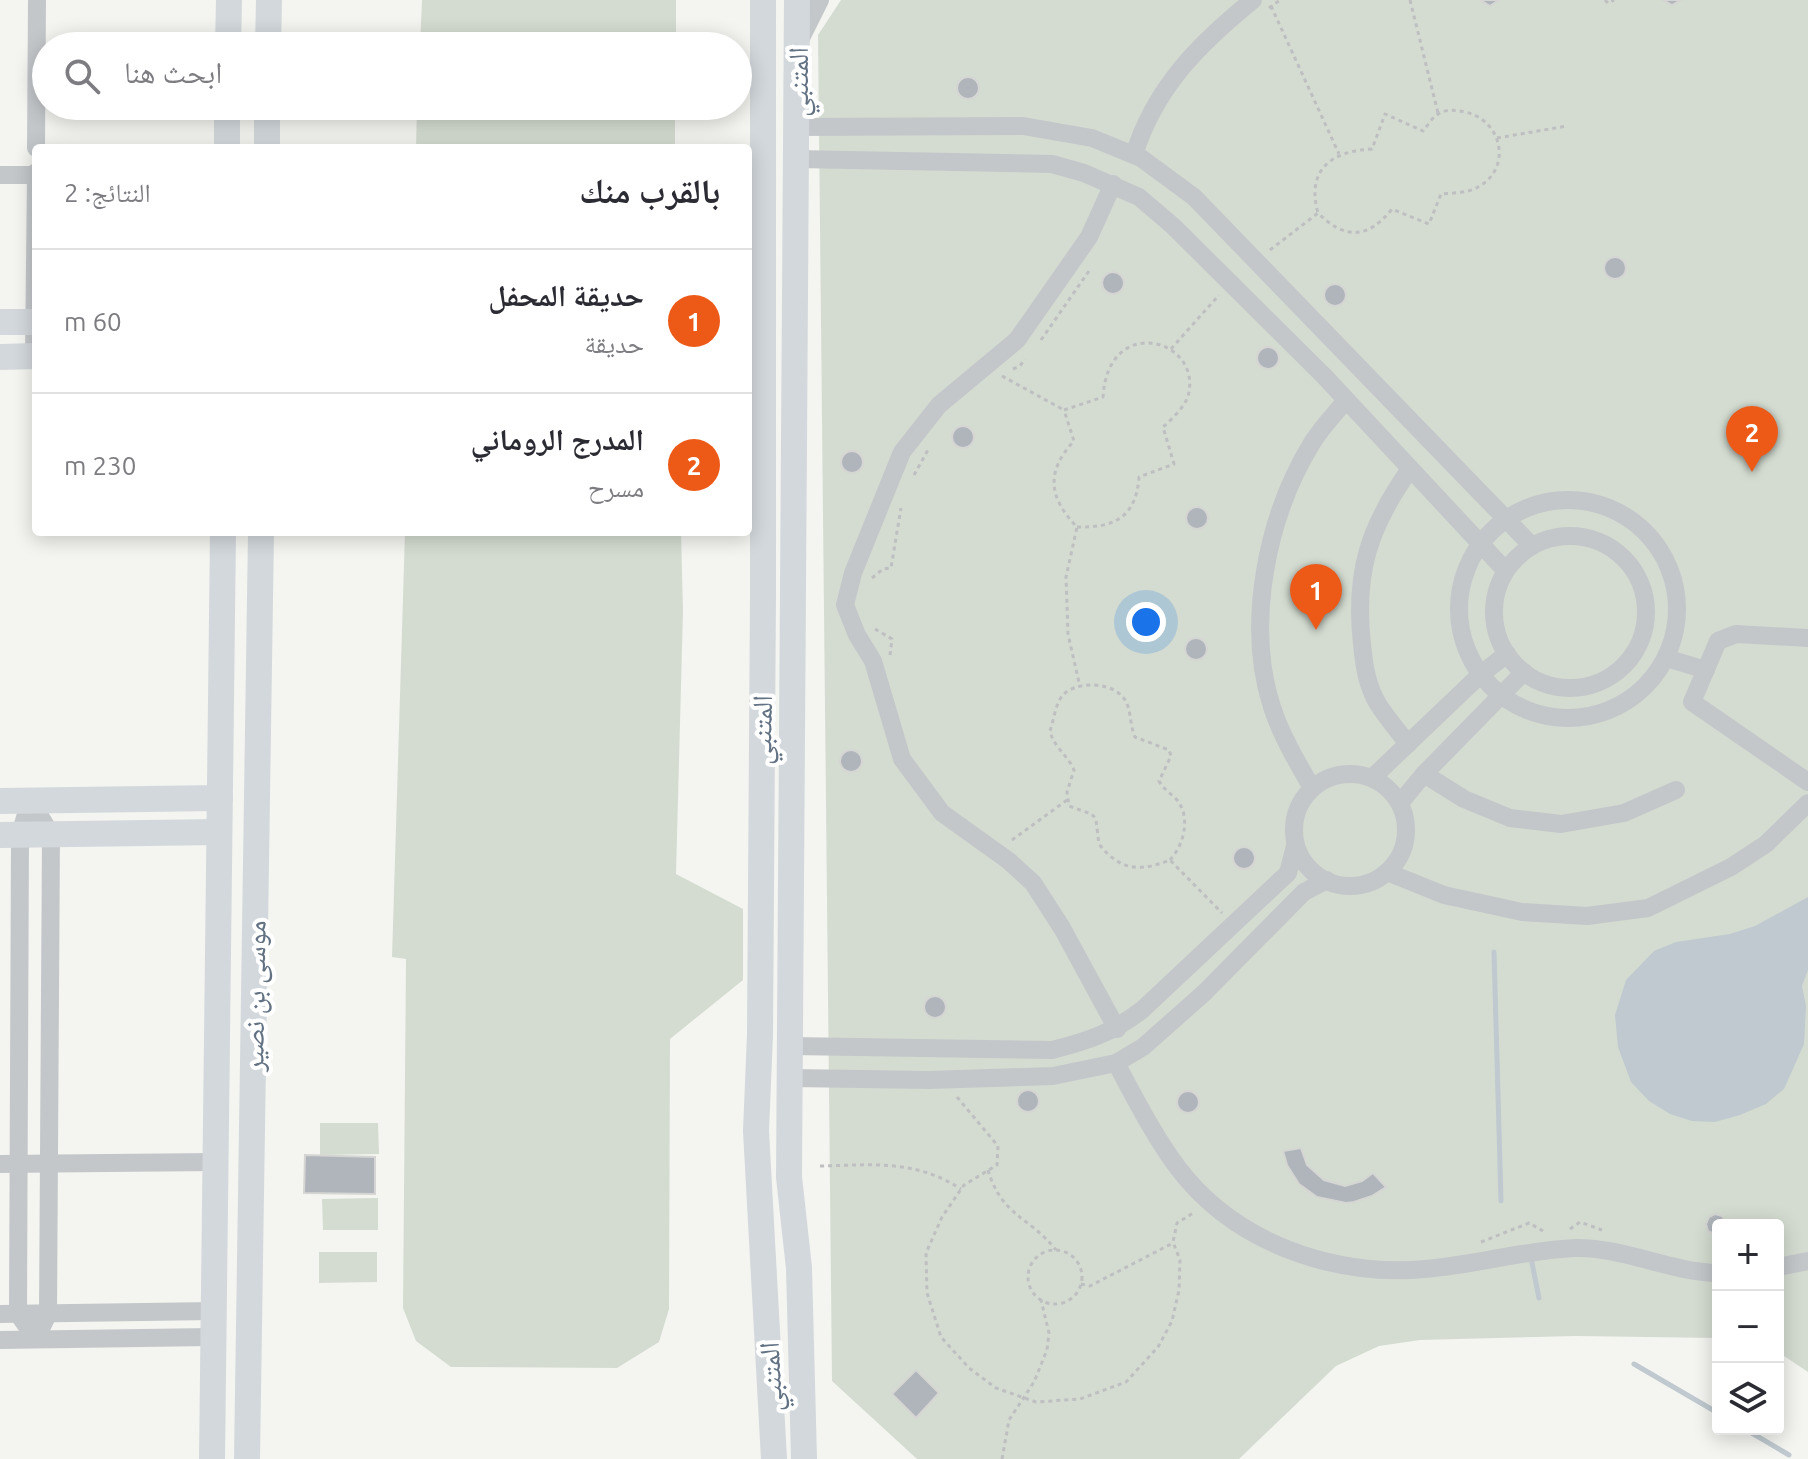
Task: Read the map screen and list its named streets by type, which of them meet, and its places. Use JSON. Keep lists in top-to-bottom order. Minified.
{"streets":{"street":["المتنبي","موسى بن نصير"]},"page":{"search":"ابحث هنا","heading":["بالقرب منك","النتائج: 2"],"list":[{"mark":"1","name":"حديقة المحفل","note":"حديقة","value":"60 m"},{"mark":"2","name":"المدرج الروماني","note":"مسرح","value":"230 m"}],"pins":["2","1"],"map_buttons":["+","−"]}}
